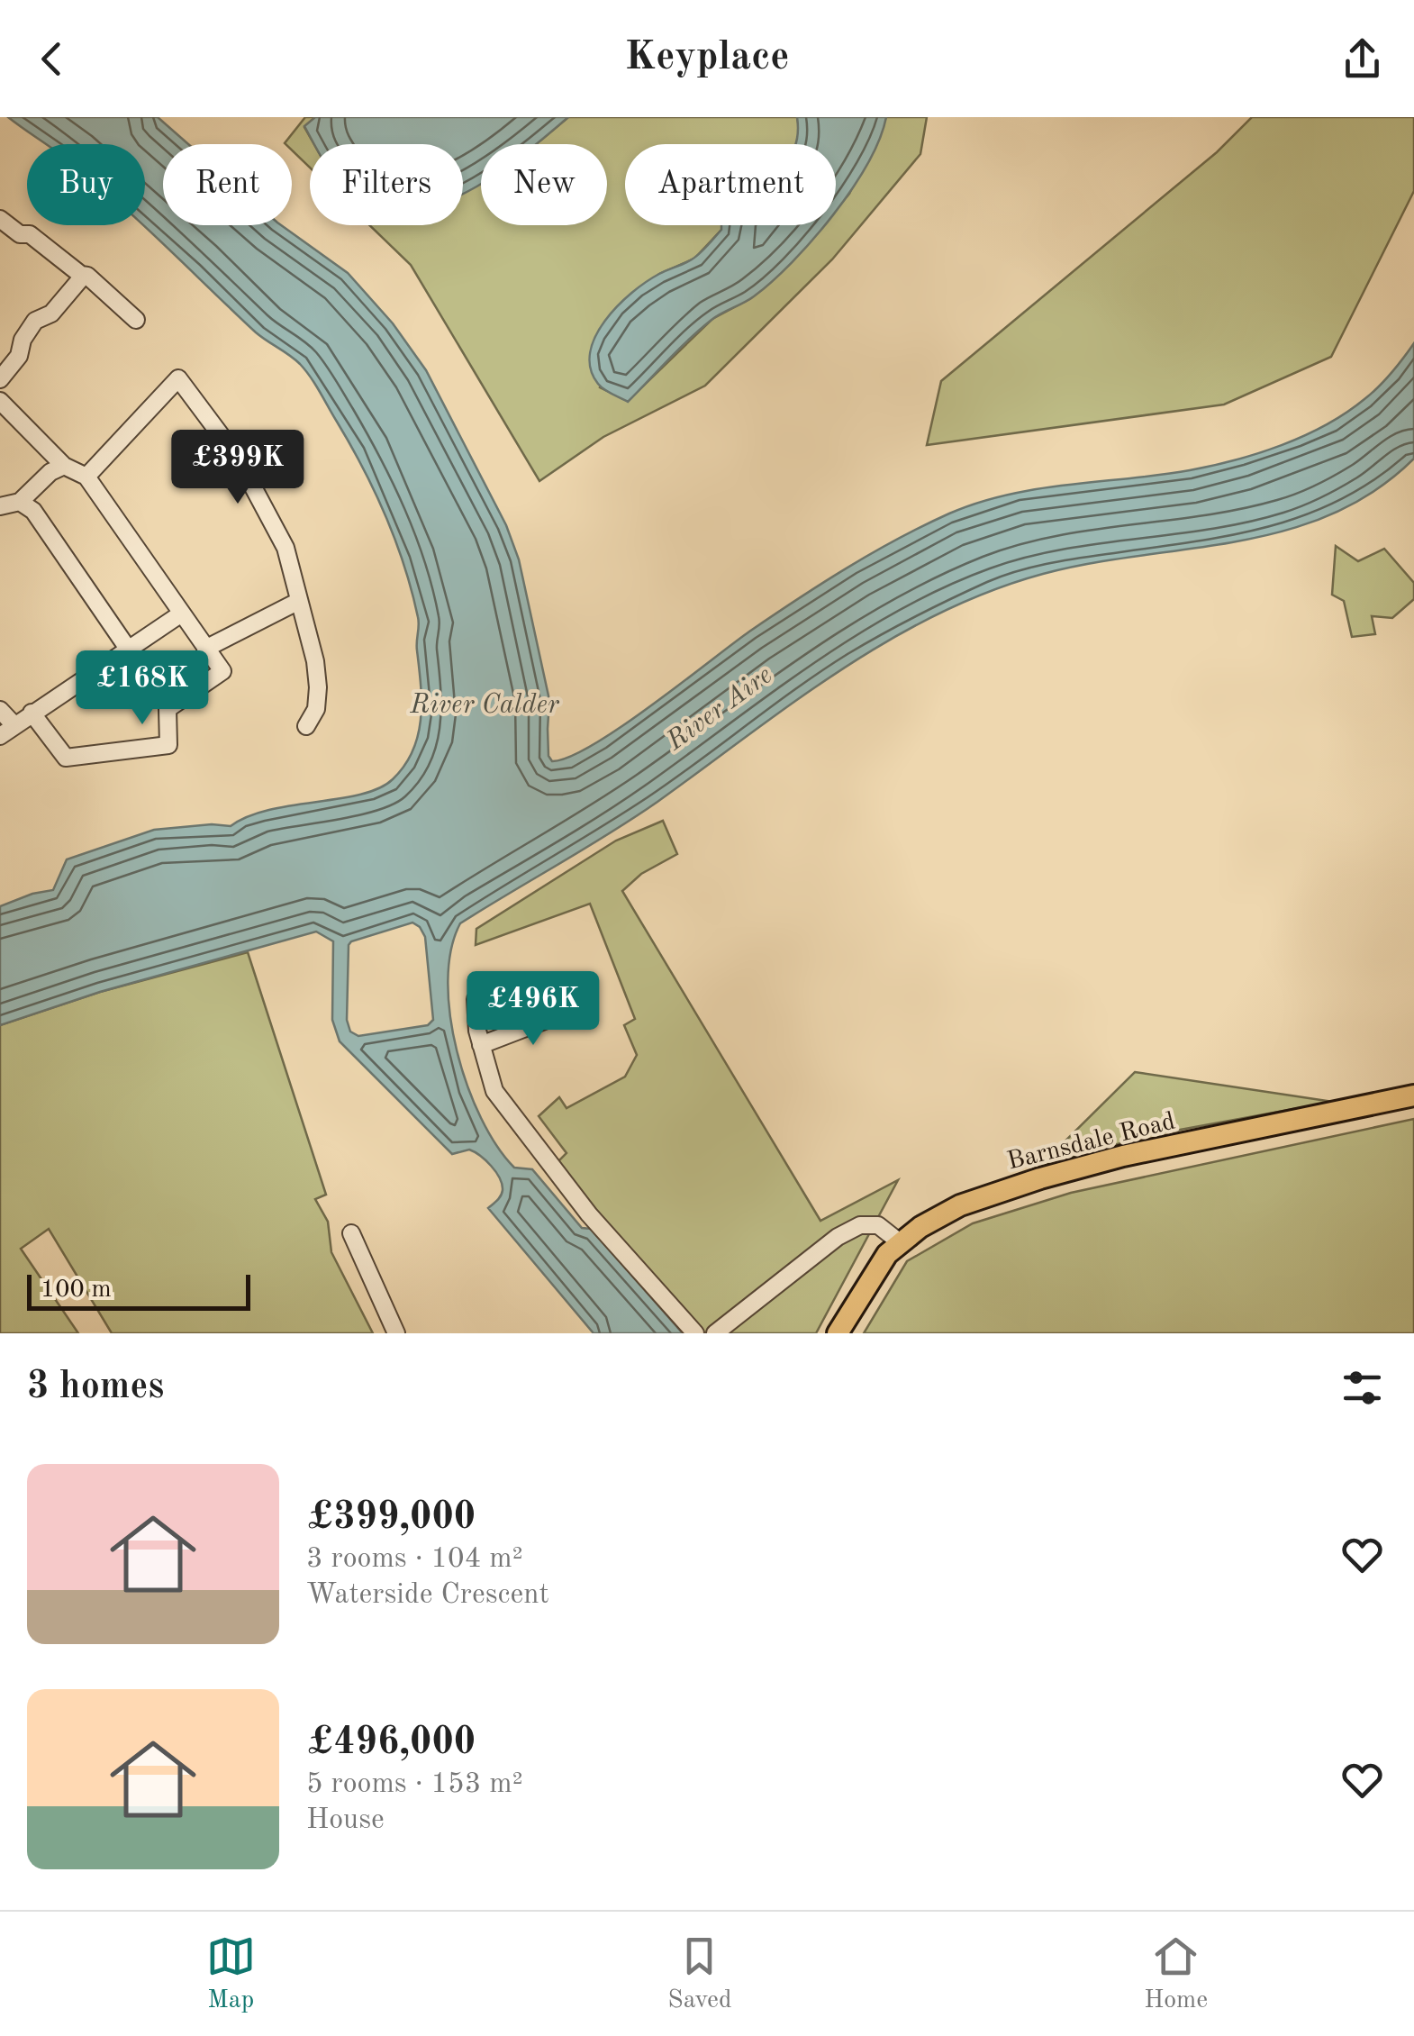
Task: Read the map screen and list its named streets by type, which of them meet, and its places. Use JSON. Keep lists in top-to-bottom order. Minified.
{"streets":{"main road":["Barnsdale Road"]},"water":["River Calder","River Aire"],"scale_bar":"100 m","page":{"header":"Keyplace","chip":["Buy","Rent","Filters","New","Apartment"],"price":["£399K","£168K","£496K"],"scale":"100 m","heading":"3 homes","list":[{"name":"£399,000","note":"3 rooms · 104 m² · Waterside Crescent"},{"name":"£496,000","note":"5 rooms · 153 m² · House"}],"tabs":["Map","Saved","Home"]}}
